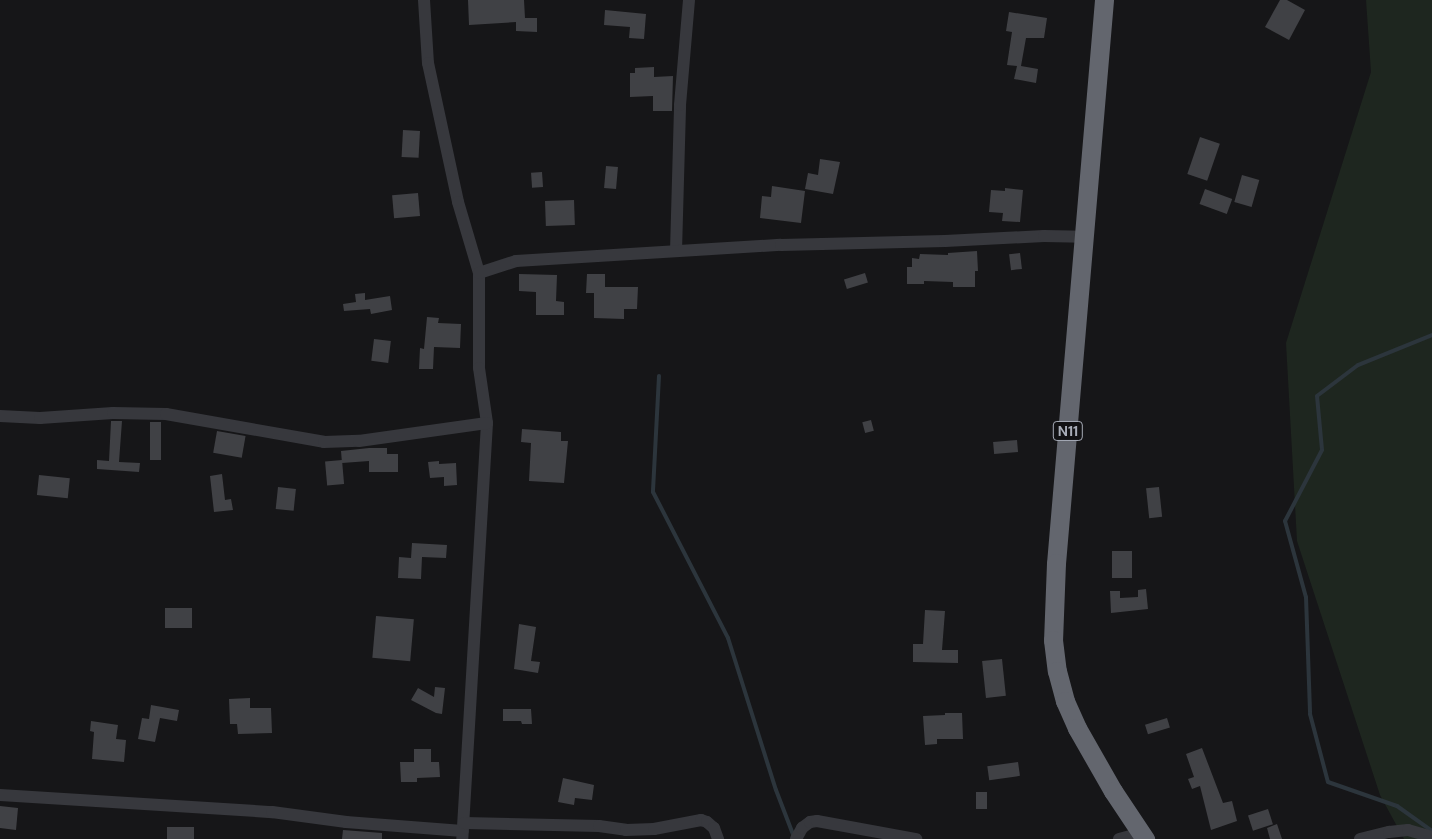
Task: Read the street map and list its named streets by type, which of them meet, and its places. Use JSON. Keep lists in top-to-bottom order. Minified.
{"streets":{"highway":["N11"]}}
